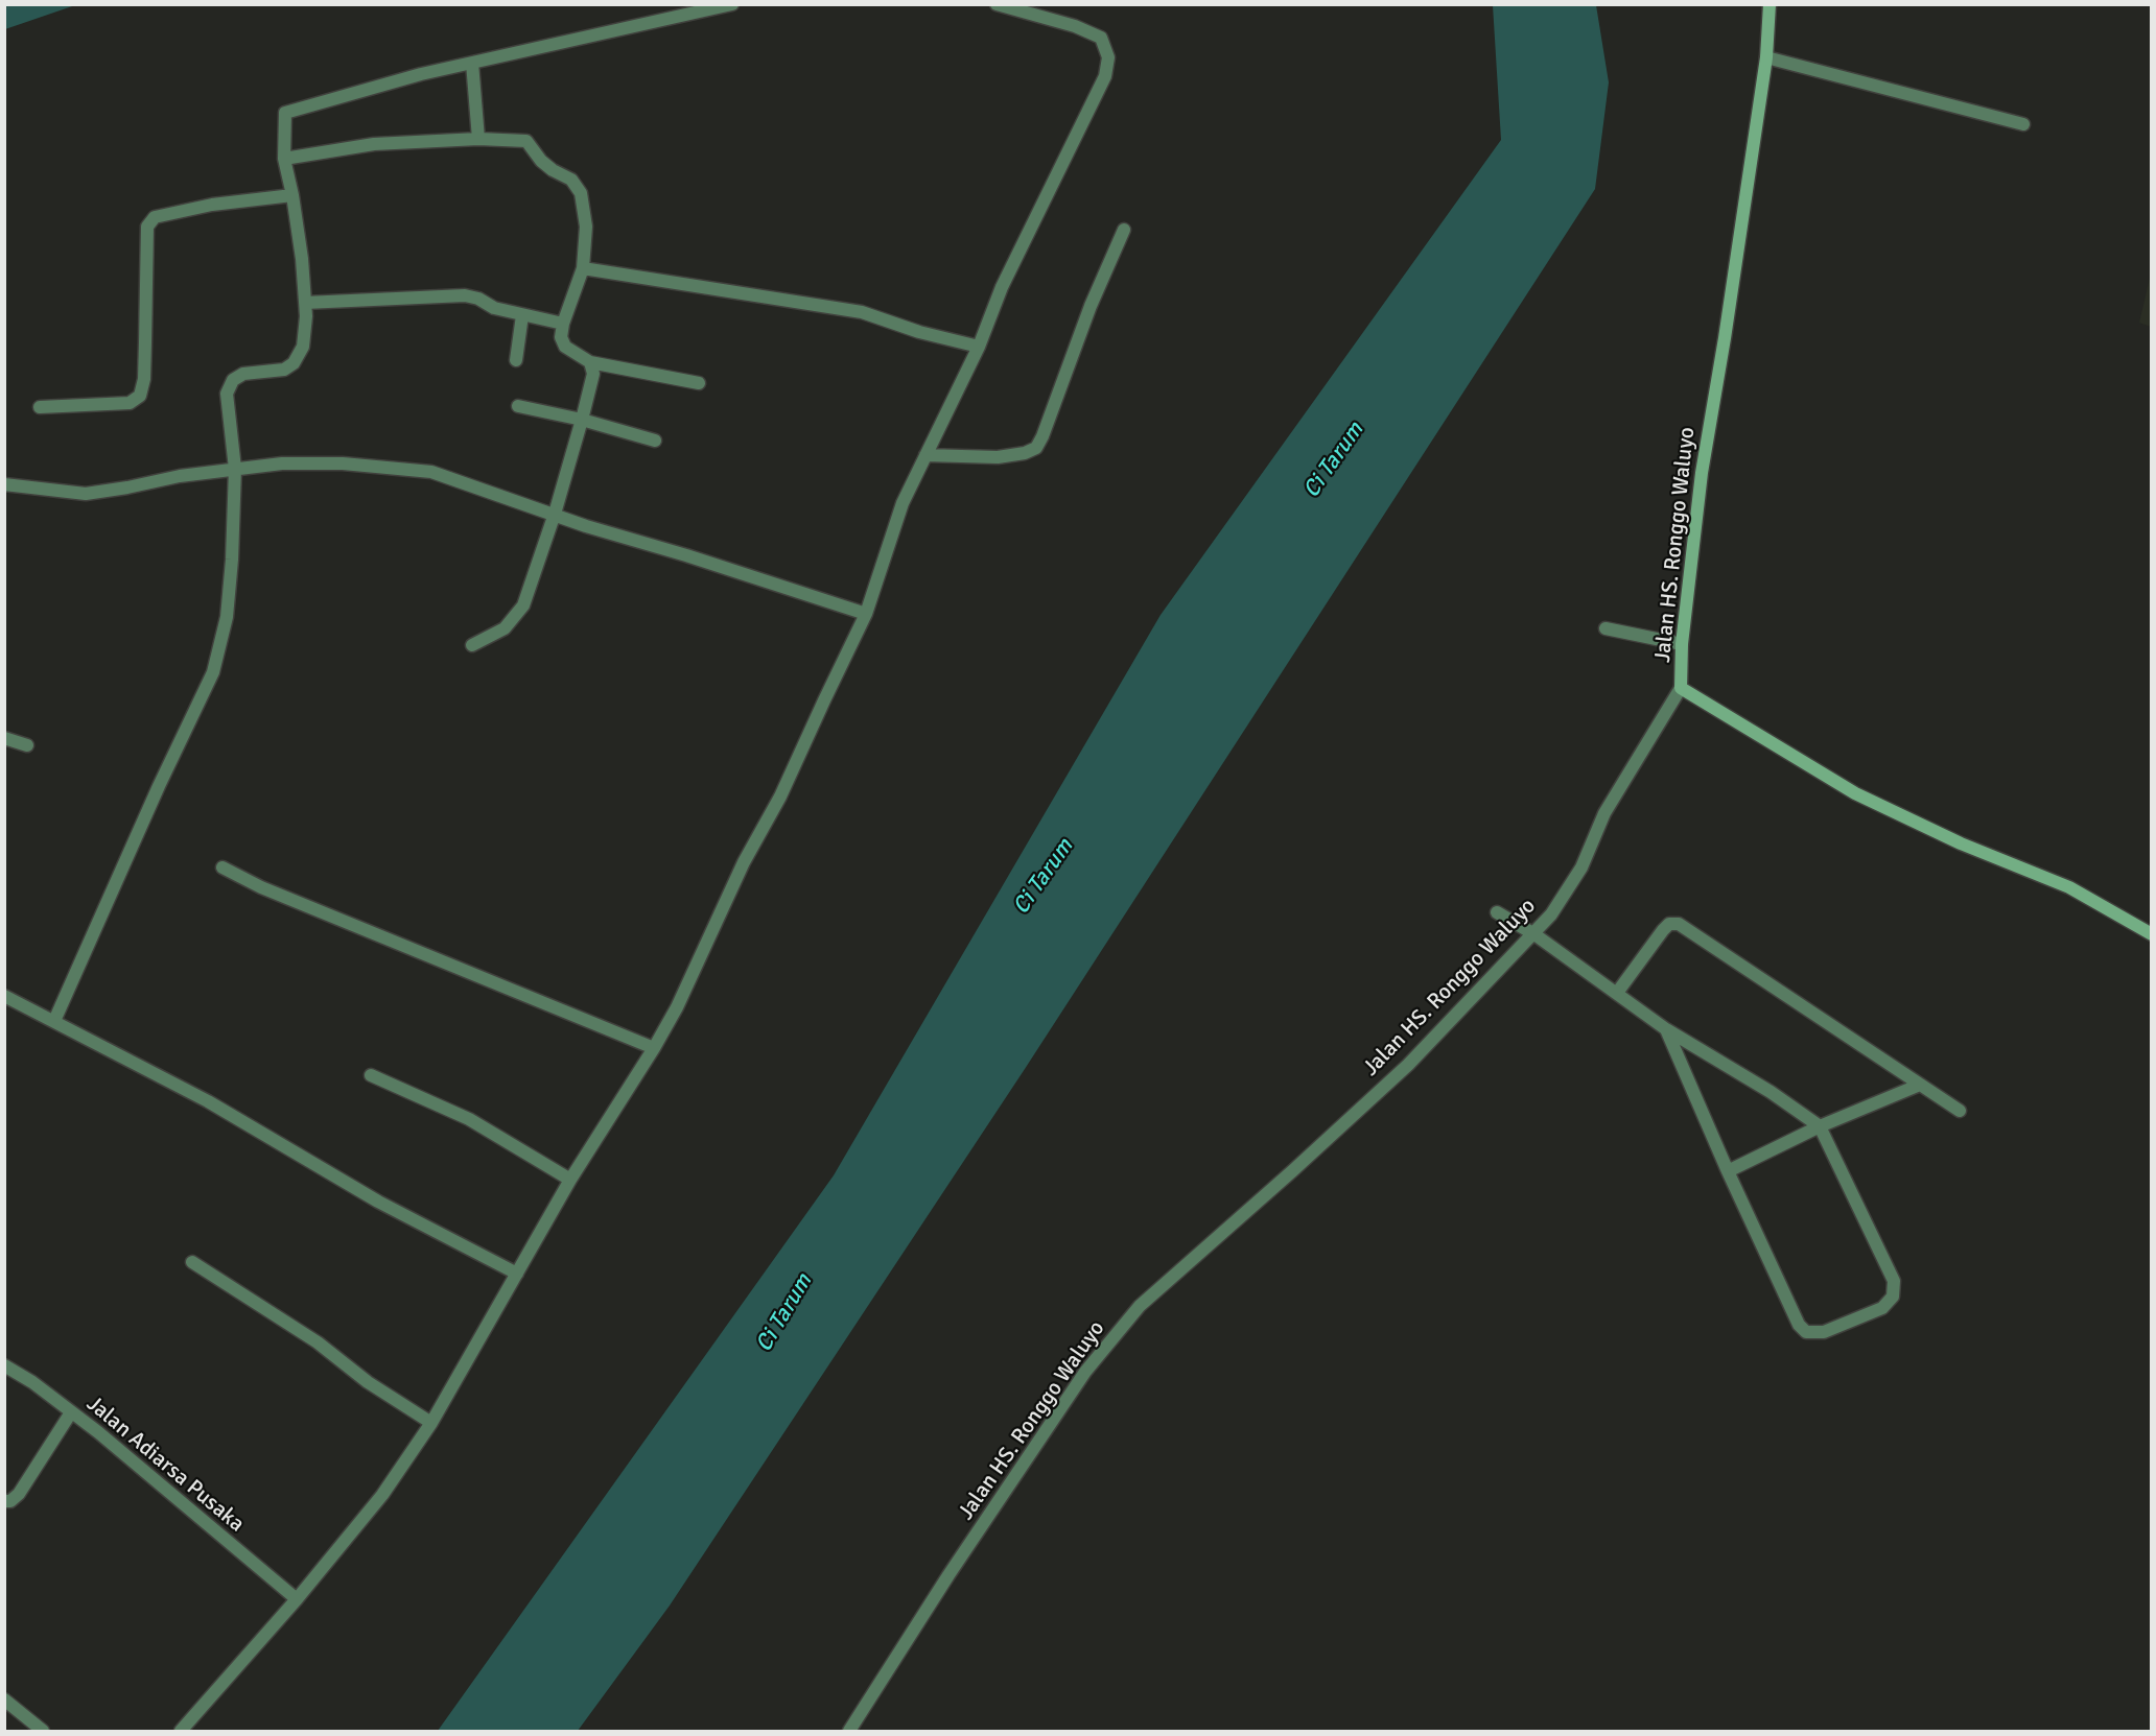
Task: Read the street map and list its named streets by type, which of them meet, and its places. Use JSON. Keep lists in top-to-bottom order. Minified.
{"streets":{"street":["Jalan HS. Ronggo Waluyo","Jalan Adiarsa Pusaka"]},"water":["Ci Tarum"]}
